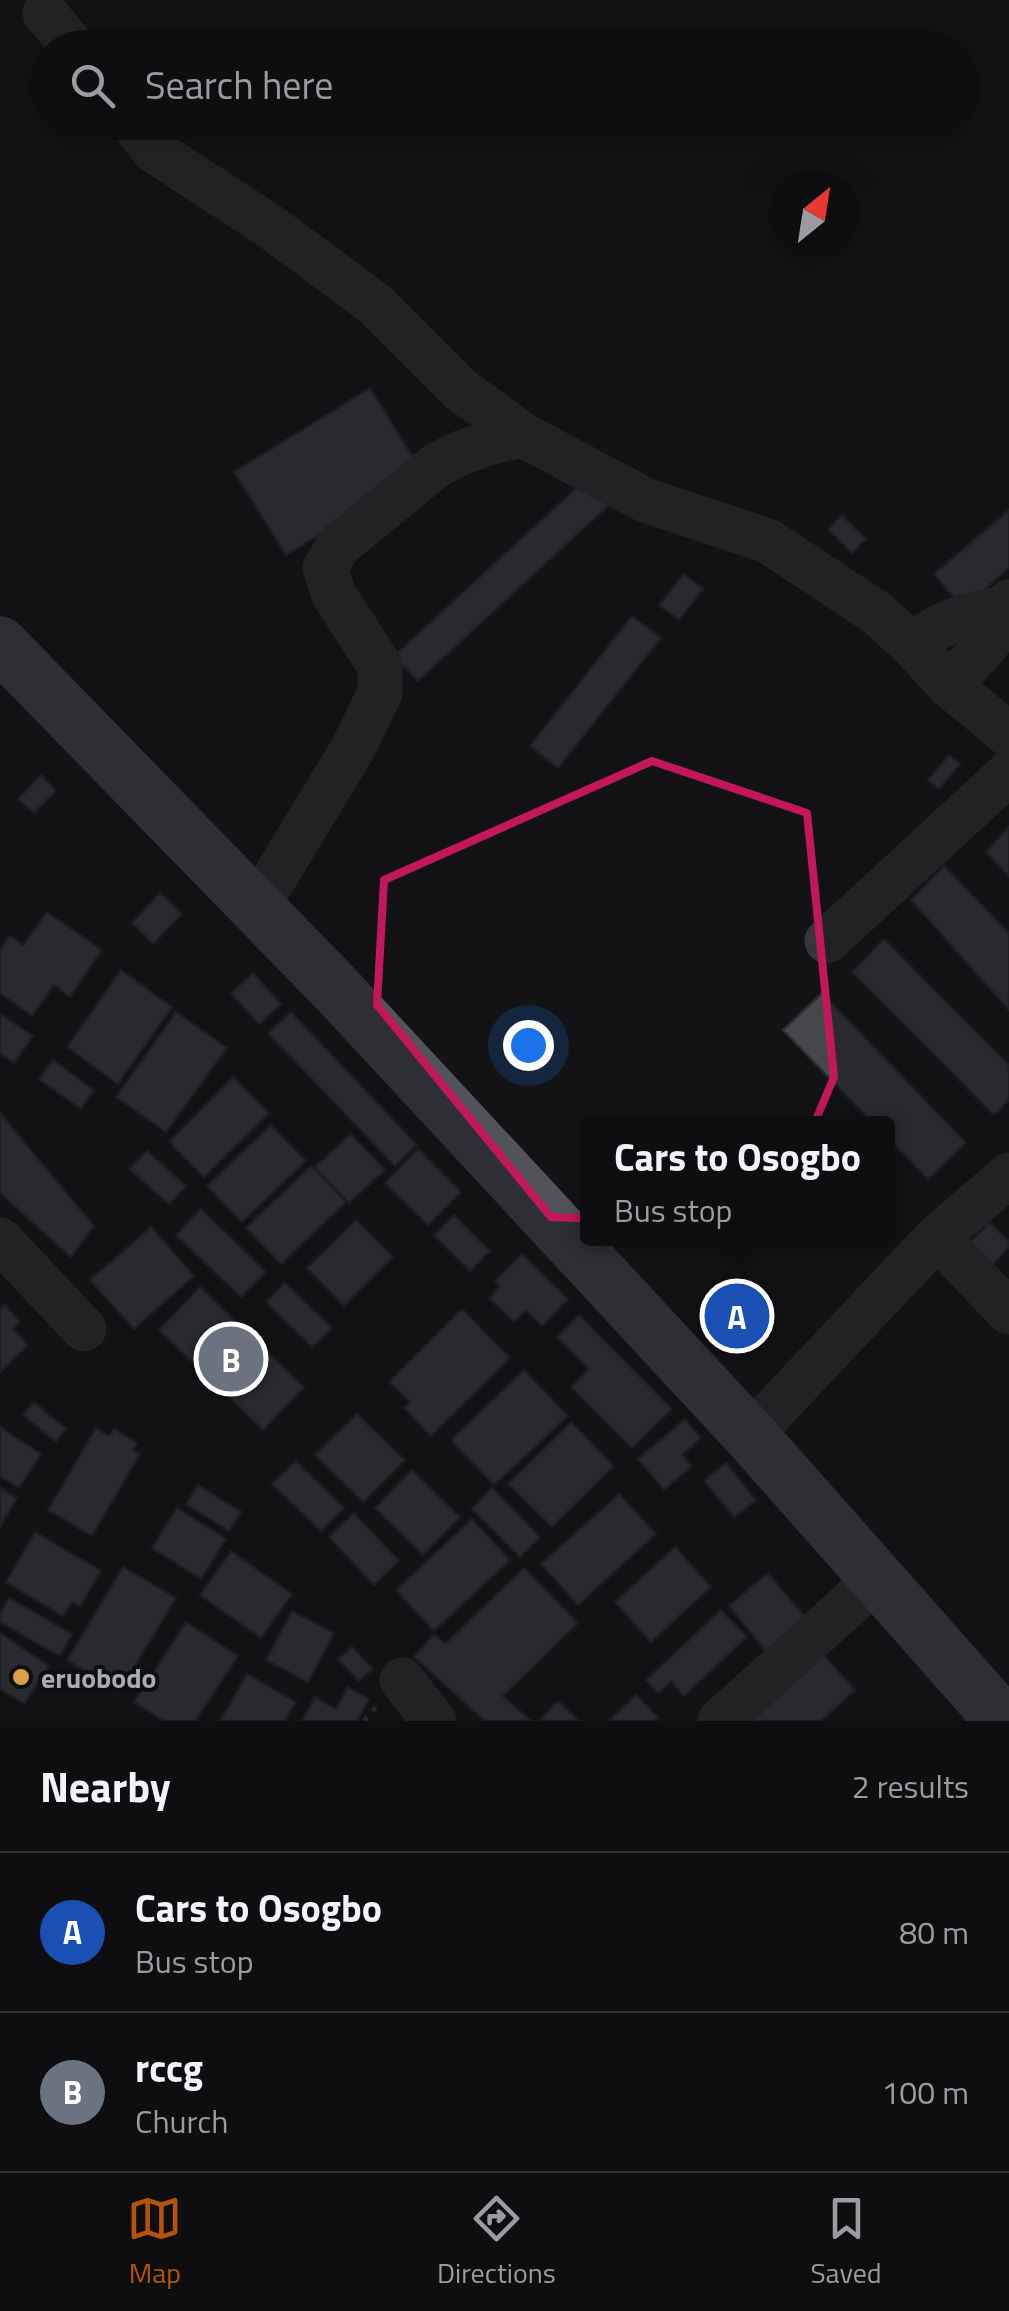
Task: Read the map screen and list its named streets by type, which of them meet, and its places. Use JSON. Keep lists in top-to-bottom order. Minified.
{"places":["eruobodo"],"north":"top right","page":{"search":"Search here","popup":["Cars to Osogbo","Bus stop"],"pins":["A","B"],"heading":["Nearby","2 results"],"list":[{"mark":"A","name":"Cars to Osogbo","note":"Bus stop","value":"80 m"},{"mark":"B","name":"rccg","note":"Church","value":"100 m"}],"nav":["Map","Directions","Saved"]}}
